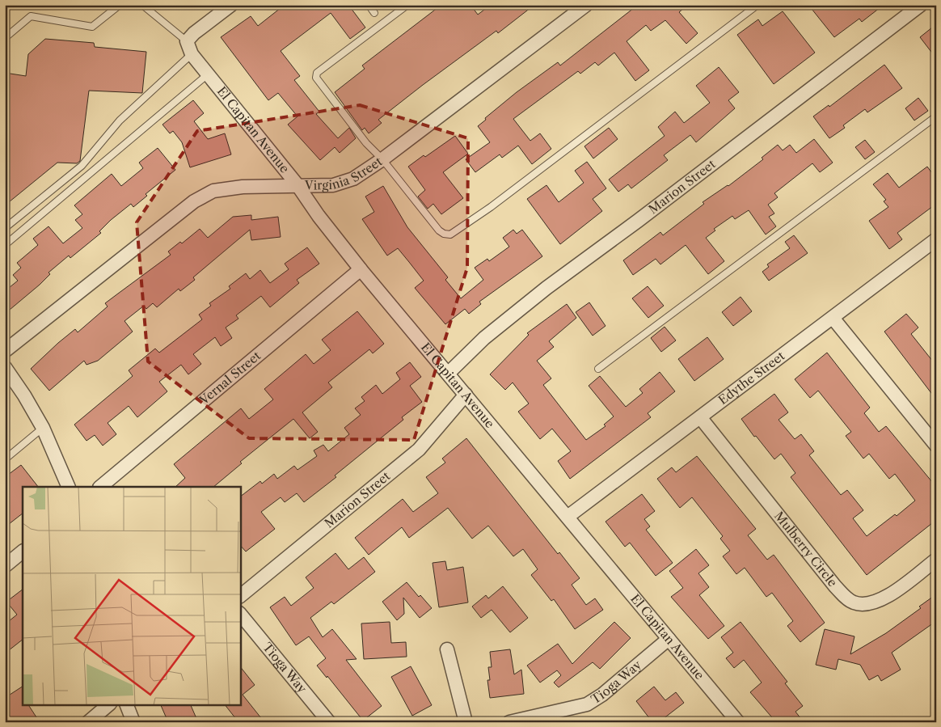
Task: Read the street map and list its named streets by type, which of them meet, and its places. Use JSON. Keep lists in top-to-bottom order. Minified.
{"streets":{"street":["El Capitan Avenue","Virginia Street","Marion Street","Vernal Street","Edythe Street","Mulberry Circle","Tioga Way"]},"crossings":[["El Capitan Avenue","Virginia Street"],["El Capitan Avenue","Marion Street"],["El Capitan Avenue","Vernal Street"],["El Capitan Avenue","Edythe Street"],["El Capitan Avenue","Tioga Way"],["Edythe Street","Mulberry Circle"]]}
